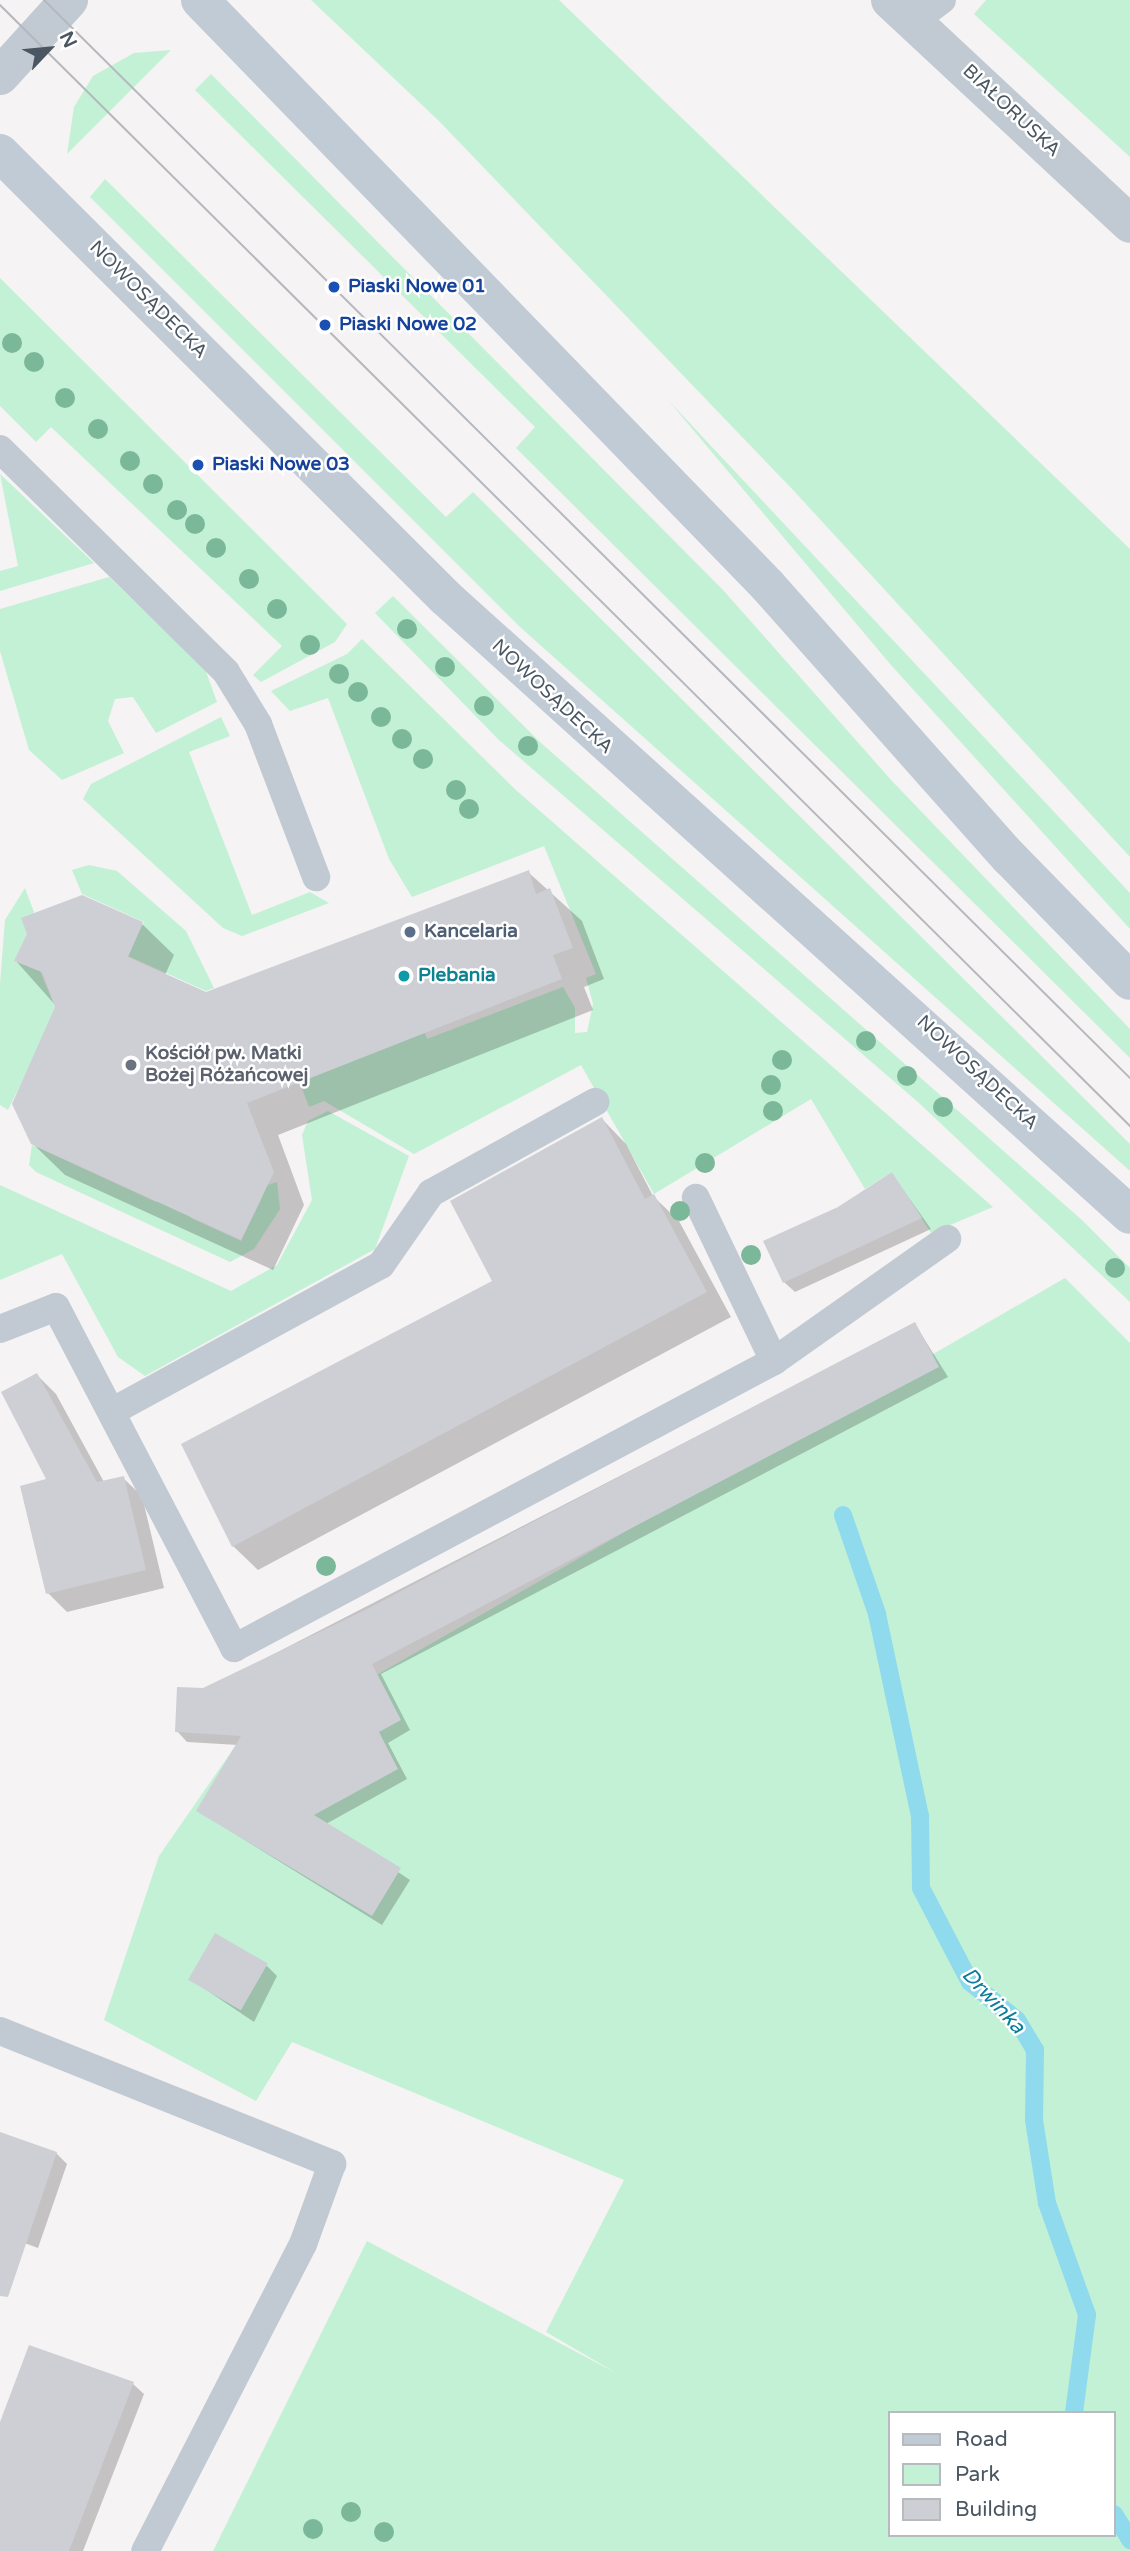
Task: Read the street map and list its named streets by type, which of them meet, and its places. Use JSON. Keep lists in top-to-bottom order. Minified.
{"streets":{"main road":["NOWOSĄDECKA"],"street":["BIAŁORUSKA"]},"water":["Drwinka"],"places":["Piaski Nowe 01","Piaski Nowe 02","Piaski Nowe 03","Kancelaria","Plebania","Kościół pw. Matki Bożej Różańcowej"],"legend":["Road","Park","Building"],"north":"top right"}
